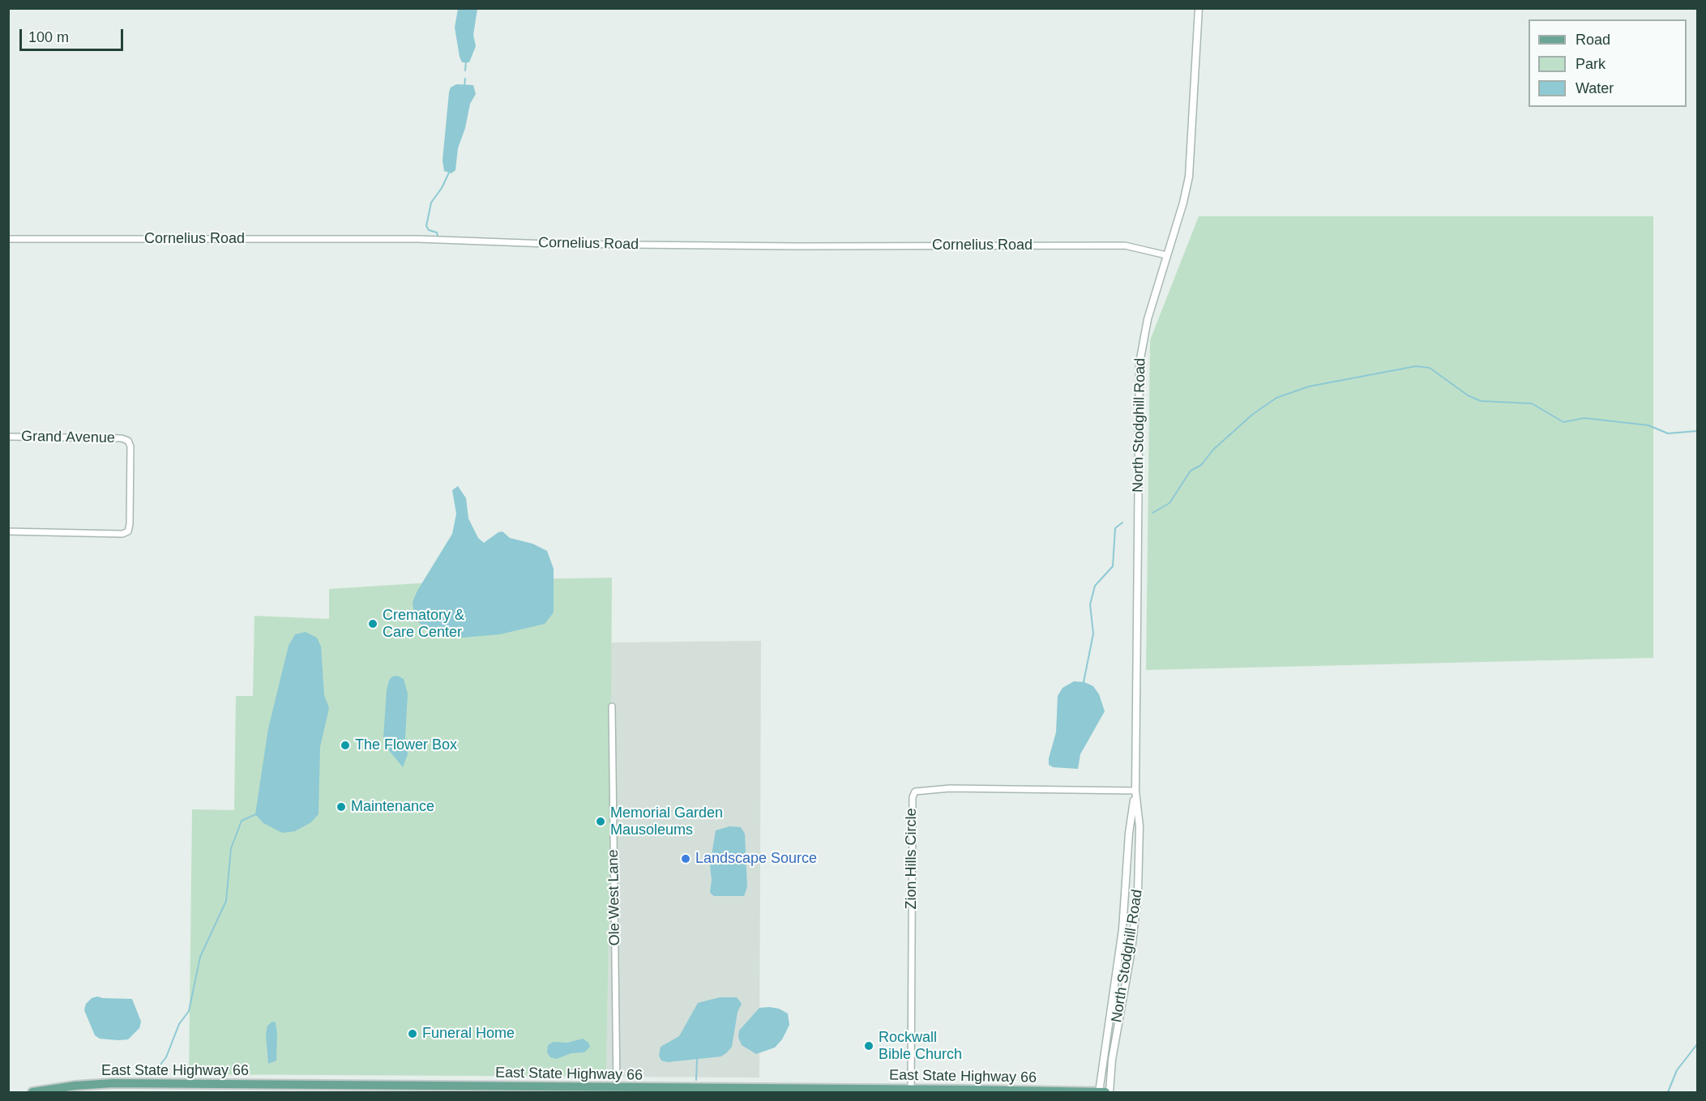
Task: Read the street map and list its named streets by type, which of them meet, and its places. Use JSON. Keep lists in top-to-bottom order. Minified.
{"streets":{"main road":["East State Highway 66"],"street":["Cornelius Road","North Stodghill Road","Grand Avenue","Zion Hills Circle","Ole West Lane"]},"crossings":[["Cornelius Road","North Stodghill Road"],["North Stodghill Road","Zion Hills Circle"],["North Stodghill Road","East State Highway 66"],["Zion Hills Circle","East State Highway 66"],["Ole West Lane","East State Highway 66"]],"places":["Crematory & Care Center","The Flower Box","Maintenance","Memorial Garden Mausoleums","Landscape Source","Funeral Home","Rockwall Bible Church"],"legend":["Road","Park","Water"],"scale_bar":"100 m"}
